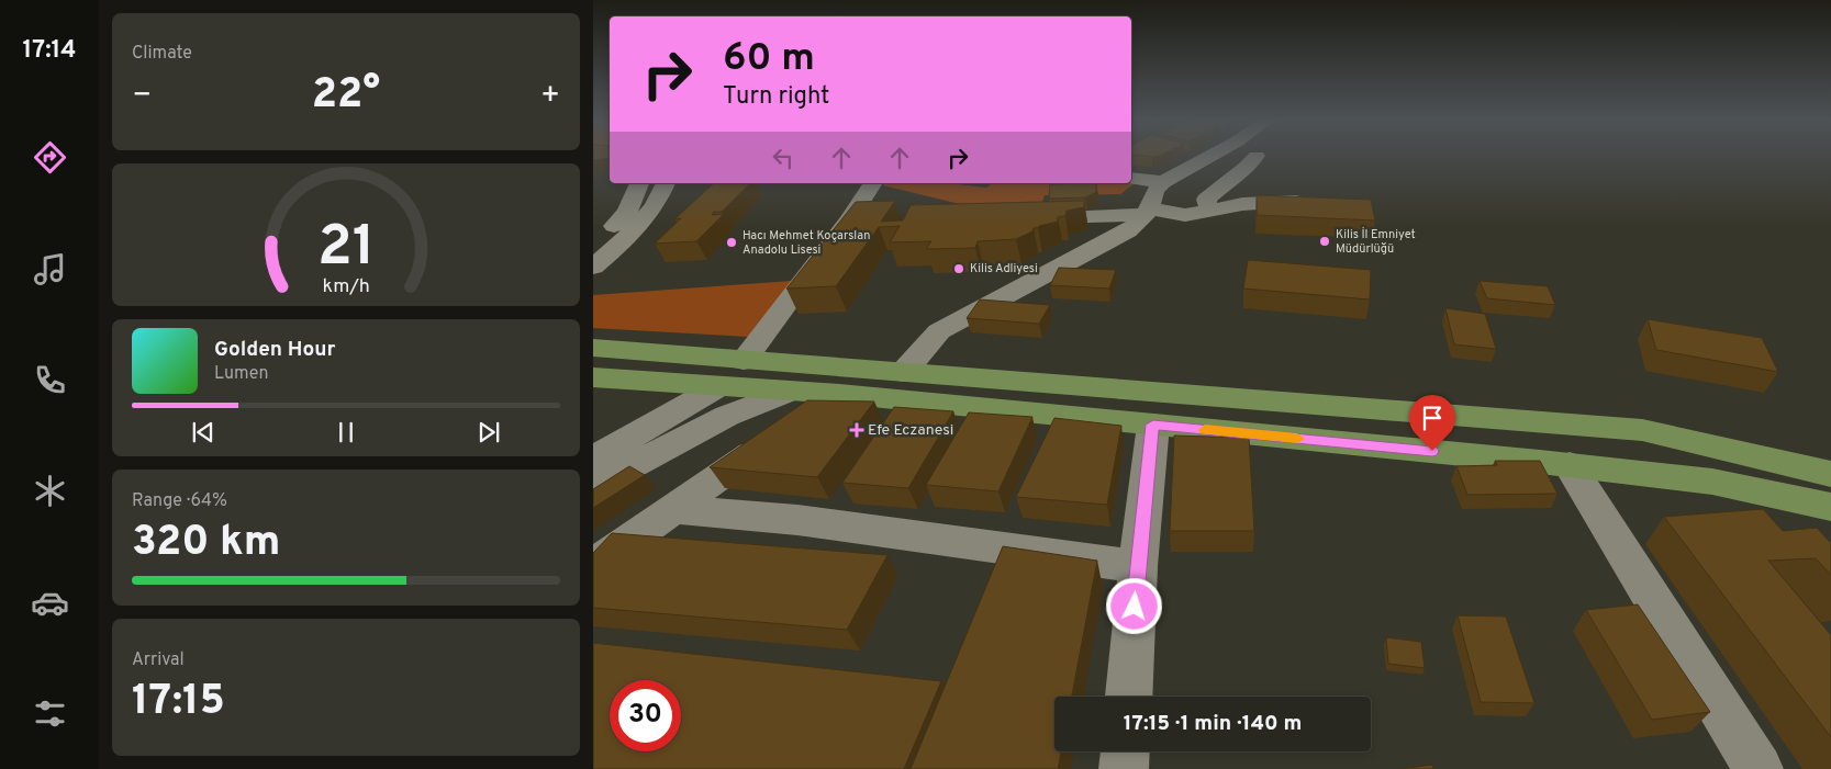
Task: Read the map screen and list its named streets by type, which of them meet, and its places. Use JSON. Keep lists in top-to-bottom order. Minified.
{"places":{"other":["Kilis İl Emniyet Müdürlüğü","Hacı Mehmet Koçarslan Anadolu Lisesi","Kilis Adliyesi"],"health":["Efe Eczanesi"]},"page":{"tabs":"17:14","tile":["Climate",["Range · 64%","320 km"],["Arrival","17:15"]],"turn":["60 m","Turn right"],"heat":["−","22°","+"],"song":["Golden Hour","Lumen"],"limit":"30","trip":"17:15 · 1 min · 140 m","gauge":["21","km/h"]}}
